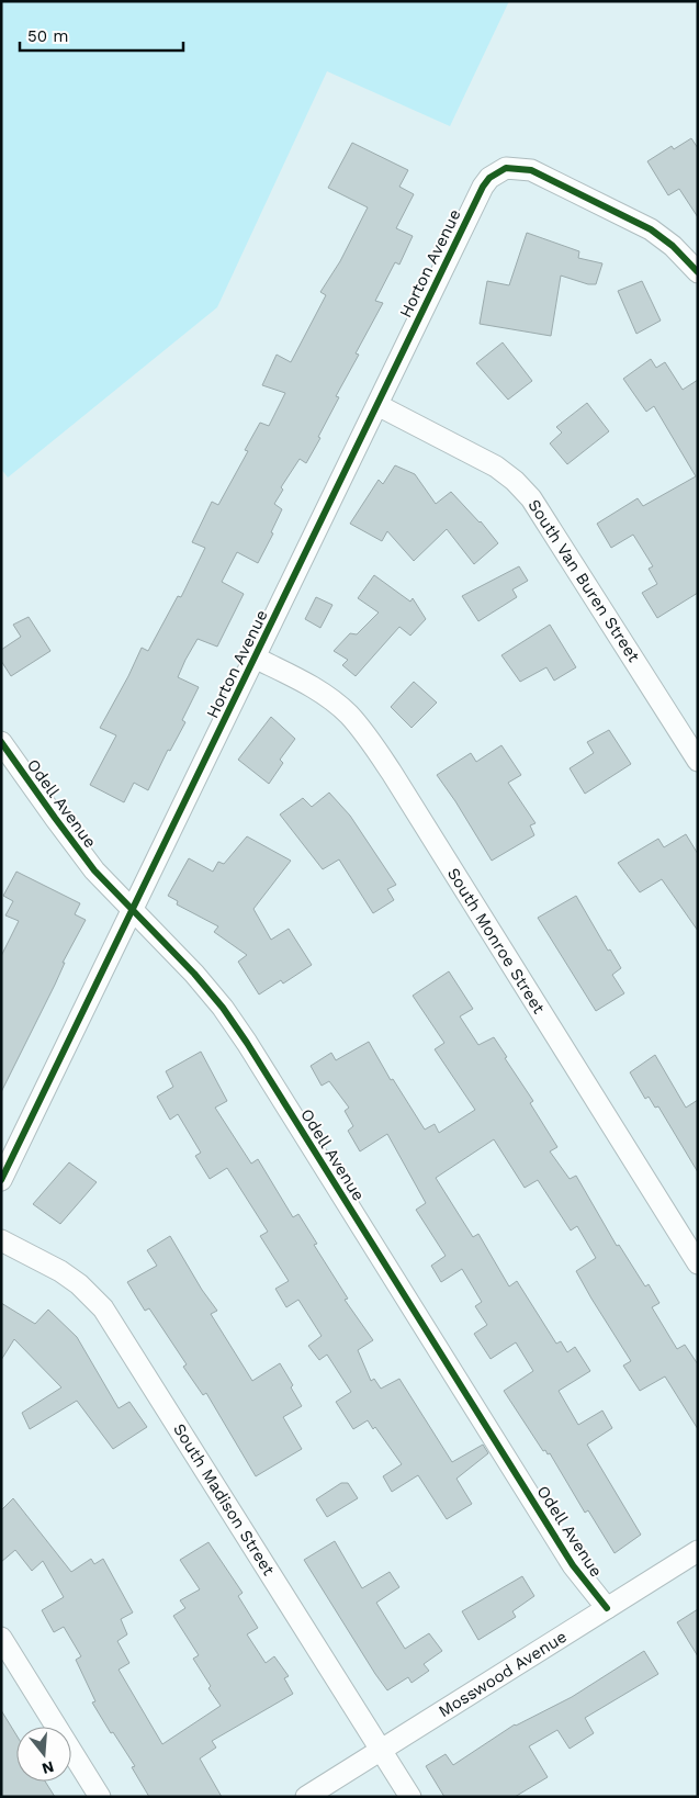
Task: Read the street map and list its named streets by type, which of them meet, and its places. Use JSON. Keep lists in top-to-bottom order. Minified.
{"streets":{"street":["Horton Avenue","South Van Buren Street","Odell Avenue","South Monroe Street","South Madison Street","Mosswood Avenue"]},"crossings":[["Horton Avenue","South Van Buren Street"],["Horton Avenue","Odell Avenue"],["Horton Avenue","South Monroe Street"],["Odell Avenue","Mosswood Avenue"],["South Madison Street","Mosswood Avenue"]],"scale_bar":"50 m","north":"bottom"}
